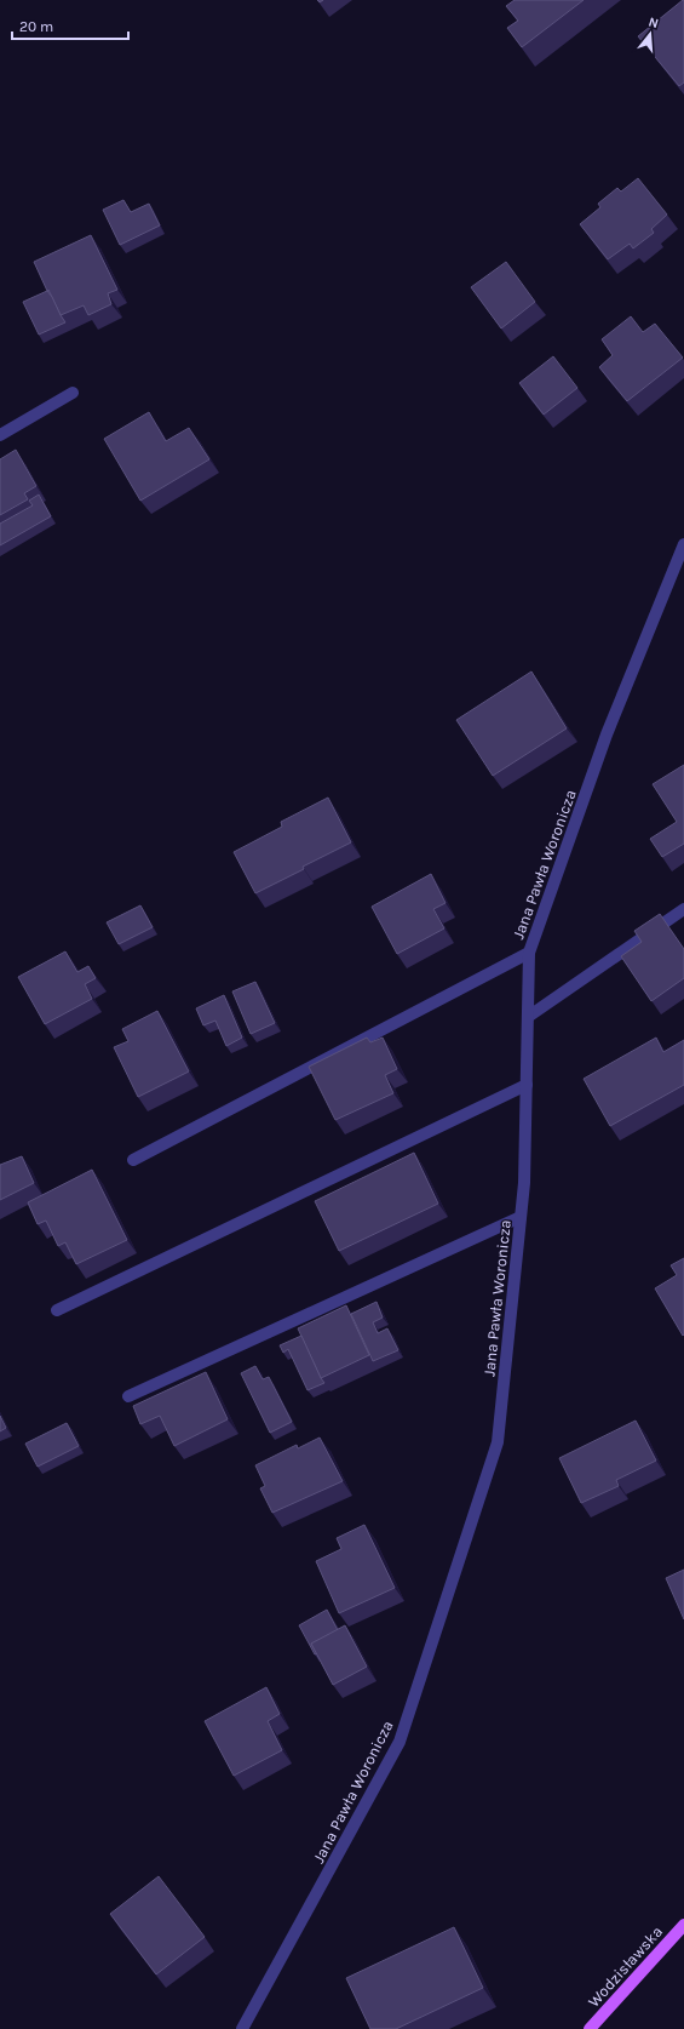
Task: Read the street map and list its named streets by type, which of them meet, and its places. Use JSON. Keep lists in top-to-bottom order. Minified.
{"streets":{"main road":["Wodzisławska"],"street":["Jana Pawła Woronicza"]},"scale_bar":"20 m","north":"top"}
